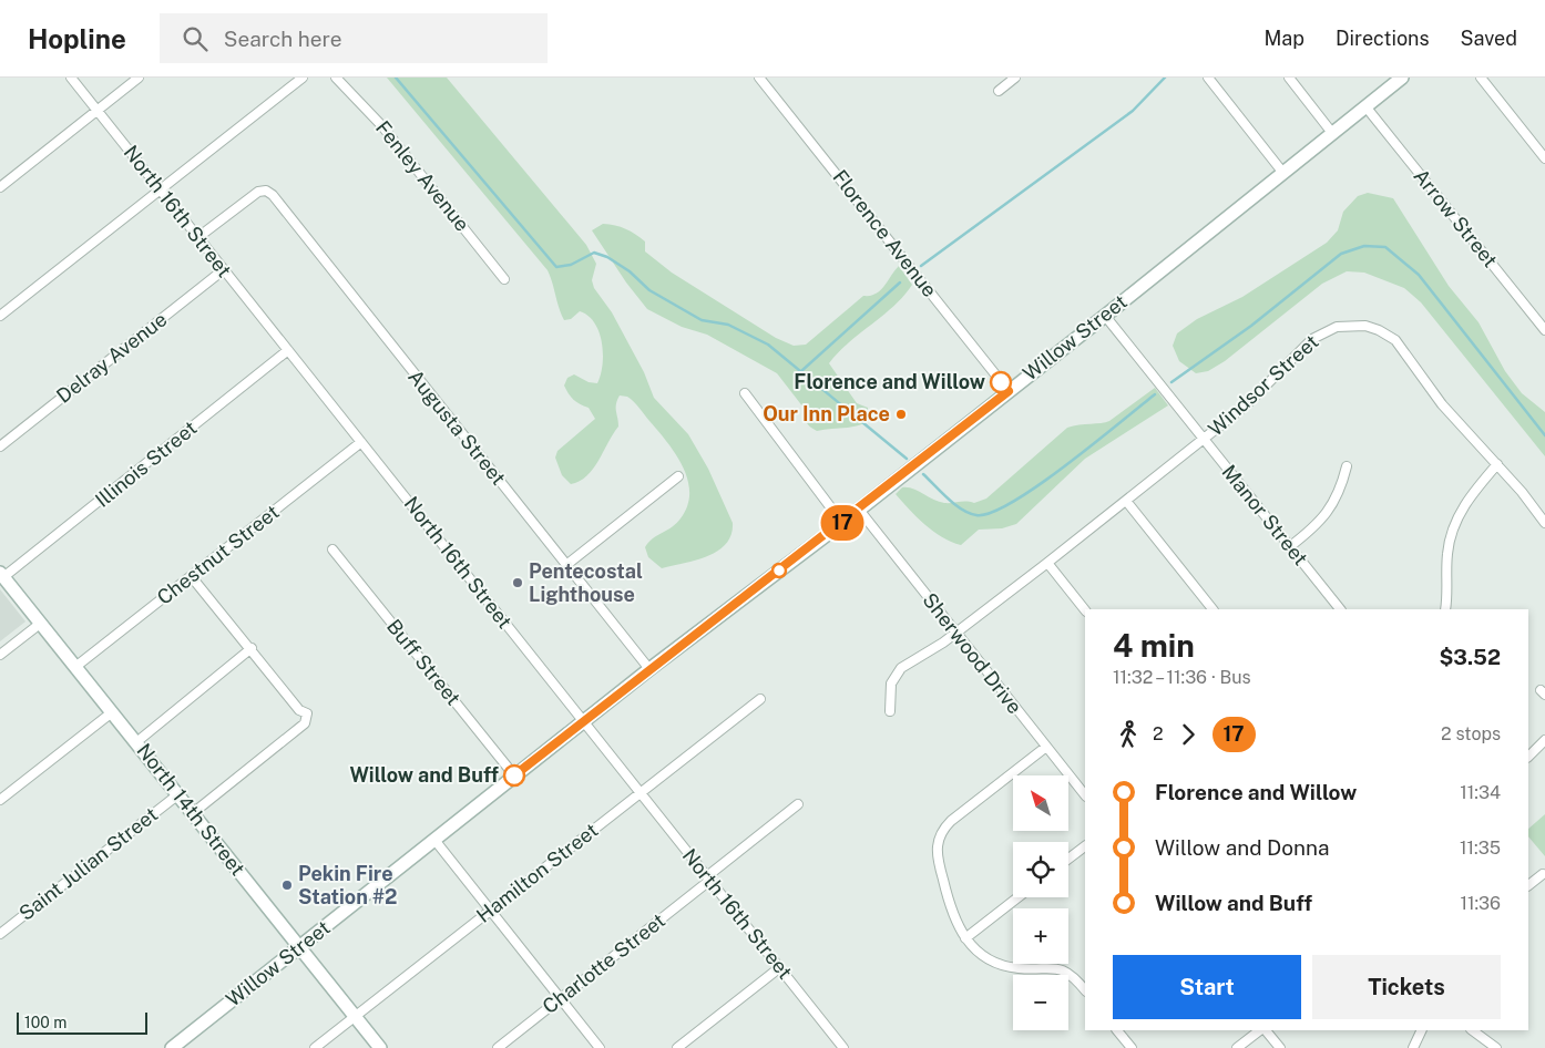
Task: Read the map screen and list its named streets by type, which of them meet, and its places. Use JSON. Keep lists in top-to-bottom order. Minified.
{"streets":{"street":["Fenley Avenue","North 16th Street","Arrow Street","Florence Avenue","Willow Street","Delray Avenue","Windsor Street","Augusta Street","Illinois Street","Manor Street","Chestnut Street","Sherwood Drive","Buff Street","North 14th Street","Saint Julian Street","Hamilton Street","Charlotte Street"]},"crossings":[["North 16th Street","Willow Street"],["North 16th Street","Delray Avenue"],["North 16th Street","Augusta Street"],["North 16th Street","Illinois Street"],["North 16th Street","Chestnut Street"],["North 16th Street","Hamilton Street"],["North 16th Street","Charlotte Street"],["Arrow Street","Willow Street"],["Florence Avenue","Willow Street"],["Willow Street","Augusta Street"],["Willow Street","Manor Street"],["Willow Street","Sherwood Drive"],["Willow Street","Buff Street"],["Willow Street","North 14th Street"],["Windsor Street","Manor Street"],["Windsor Street","Sherwood Drive"],["Illinois Street","North 14th Street"],["Chestnut Street","North 14th Street"],["North 14th Street","Saint Julian Street"],["North 14th Street","Hamilton Street"]],"places":["Florence and Willow","Our Inn Place","Pentecostal Lighthouse","Willow and Buff","Pekin Fire Station #2"],"lines":["bus line 17"],"scale_bar":"100 m","north":"top left","page":{"header":"Hopline","search":"Search here","nav":["Map","Directions","Saved"],"on_map":"17","heading":["4 min","11:32 – 11:36 · Bus","$3.52"],"legs":["2","17","2 stops"],"list":[{"name":"Florence and Willow","value":"11:34"},{"name":"Willow and Donna","value":"11:35"},{"name":"Willow and Buff","value":"11:36"}],"map_buttons":["+","−"],"buttons":["Start","Tickets"],"scale":"100 m"}}
